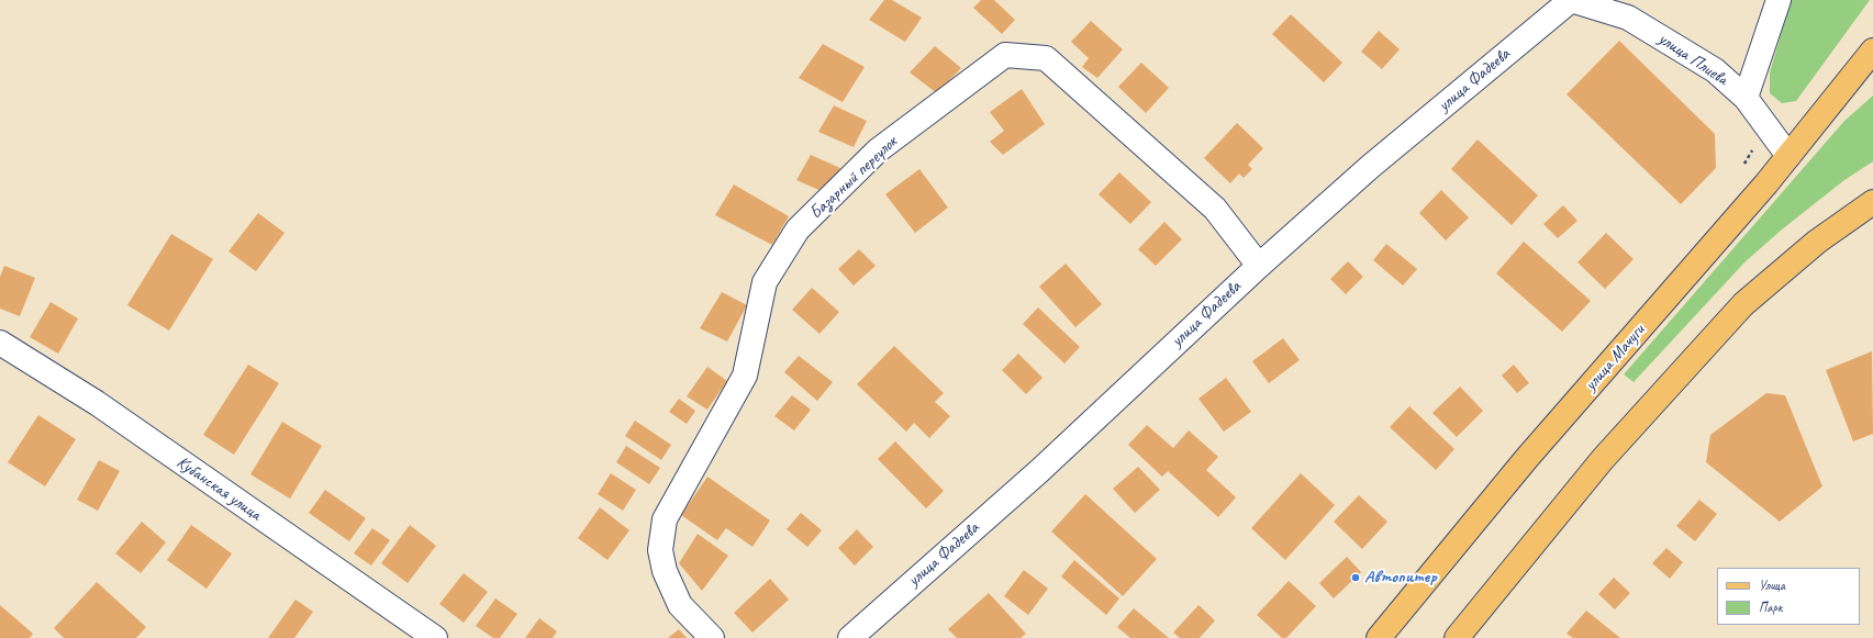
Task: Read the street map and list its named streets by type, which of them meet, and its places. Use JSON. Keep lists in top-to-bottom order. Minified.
{"streets":{"main road":["улица Мачуги"],"street":["улица Плиева","улица Фадеева","Базарный переулок","Кубанская улица"]},"crossings":[["улица Плиева","улица Фадеева"],["улица Плиева","улица Мачуги"],["улица Фадеева","Базарный переулок"]],"places":["Автопитер"],"legend":["Улица","Парк"]}
